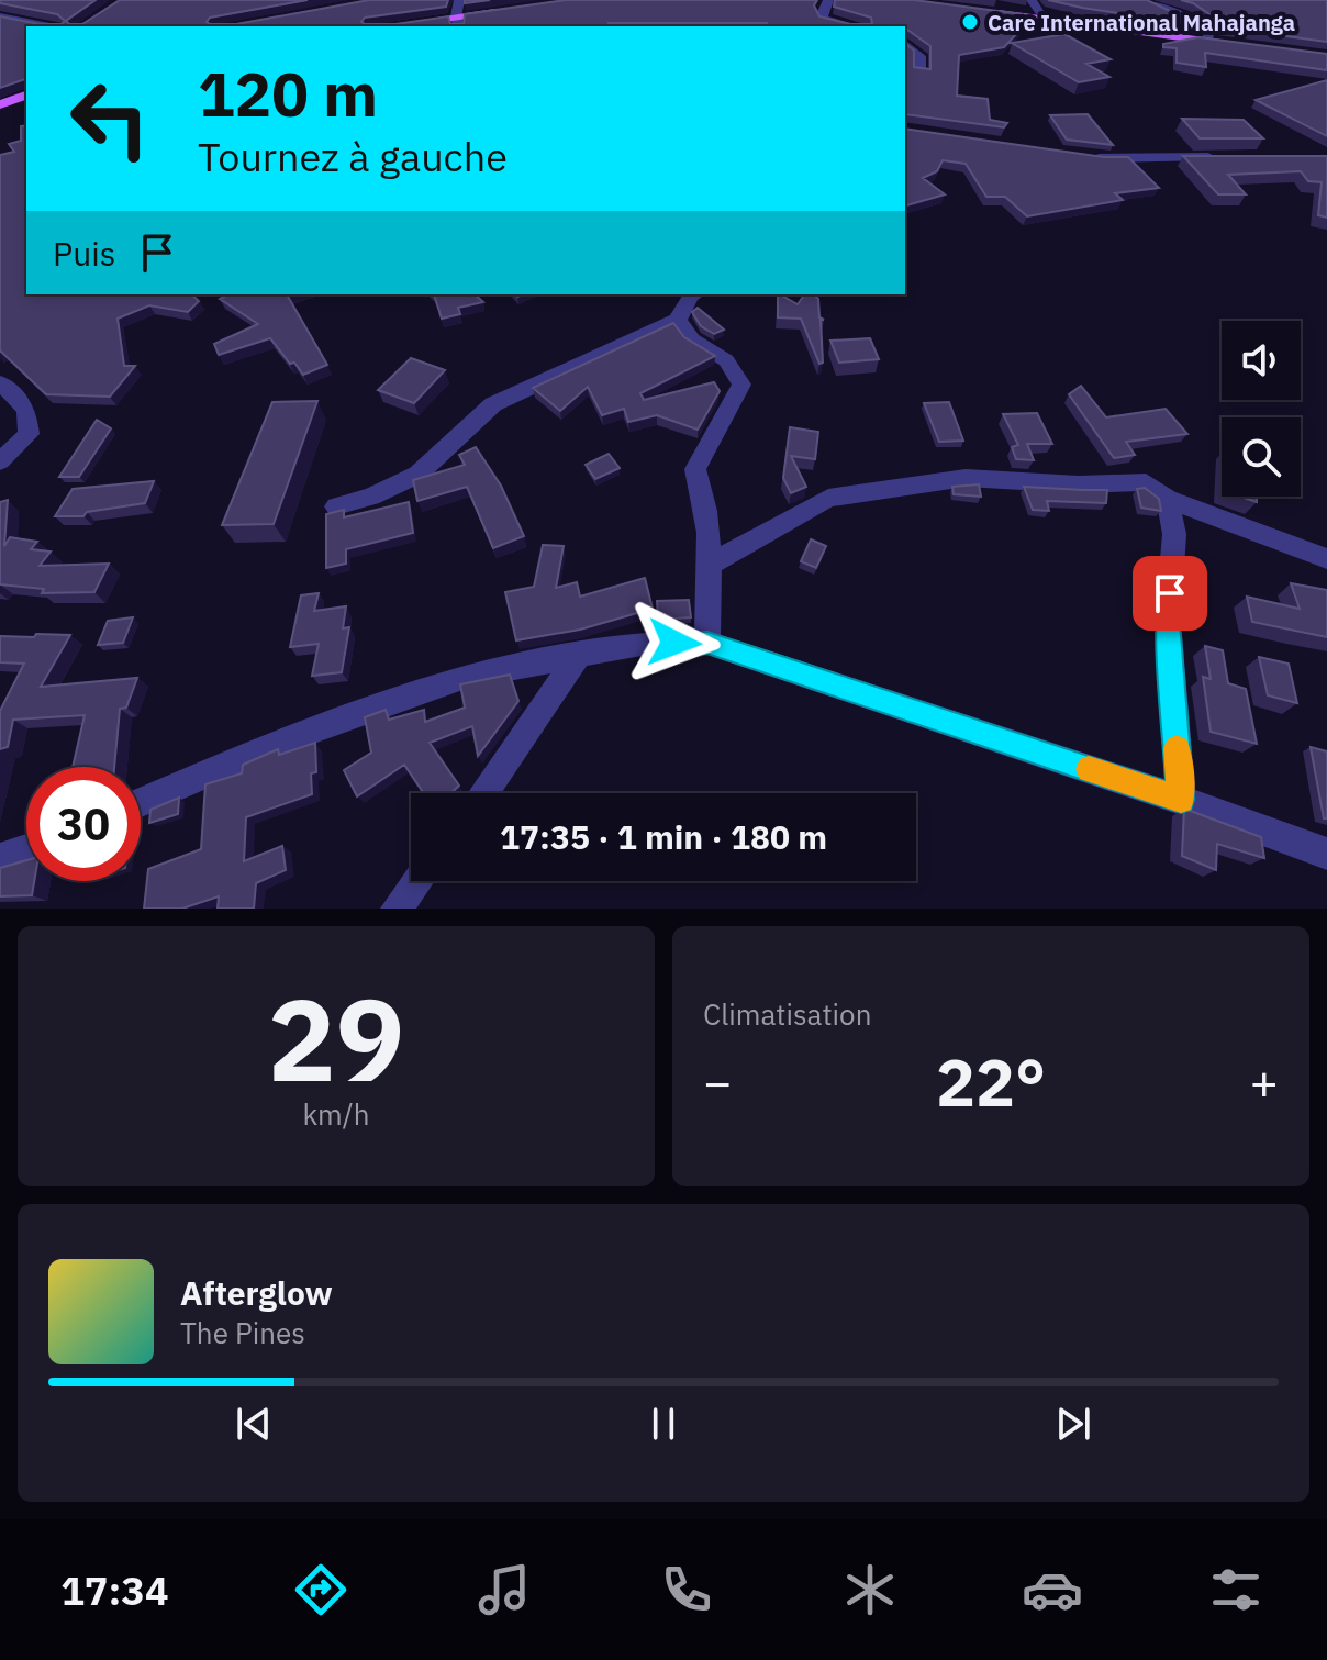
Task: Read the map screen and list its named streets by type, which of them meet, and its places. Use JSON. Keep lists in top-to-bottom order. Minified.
{"places":["Care International Mahajanga"],"page":{"turn":["120 m","Tournez à gauche"],"then":"Puis","limit":"30","trip":"17:35 · 1 min · 180 m","tile":[["29","km/h"],"Climatisation"],"heat":["−","22°","+"],"song":["Afterglow","The Pines"],"tabs":"17:34"}}
